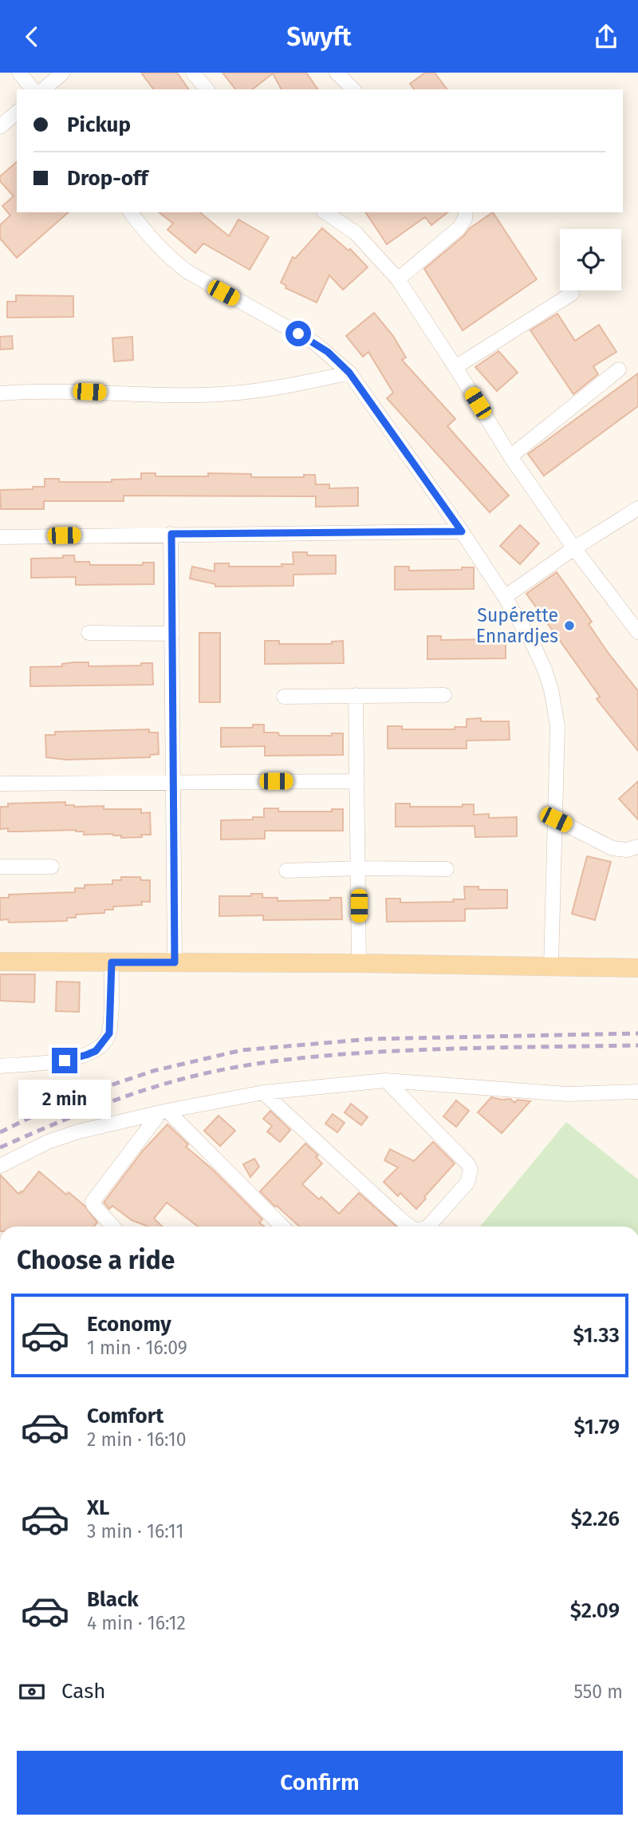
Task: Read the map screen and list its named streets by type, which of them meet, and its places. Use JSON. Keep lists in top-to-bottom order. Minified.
{"places":["Supérette Ennardjes"],"page":{"header":"Swyft","banner":["Pickup","Drop-off"],"bubble":"2 min","heading":"Choose a ride","list":[{"name":"Economy","note":"1 min · 16:09","value":"$1.33"},{"name":"Comfort","note":"2 min · 16:10","value":"$1.79"},{"name":"XL","note":"3 min · 16:11","value":"$2.26"},{"name":"Black","note":"4 min · 16:12","value":"$2.09"}],"pay":["Cash","550 m"],"buttons":"Confirm"}}
